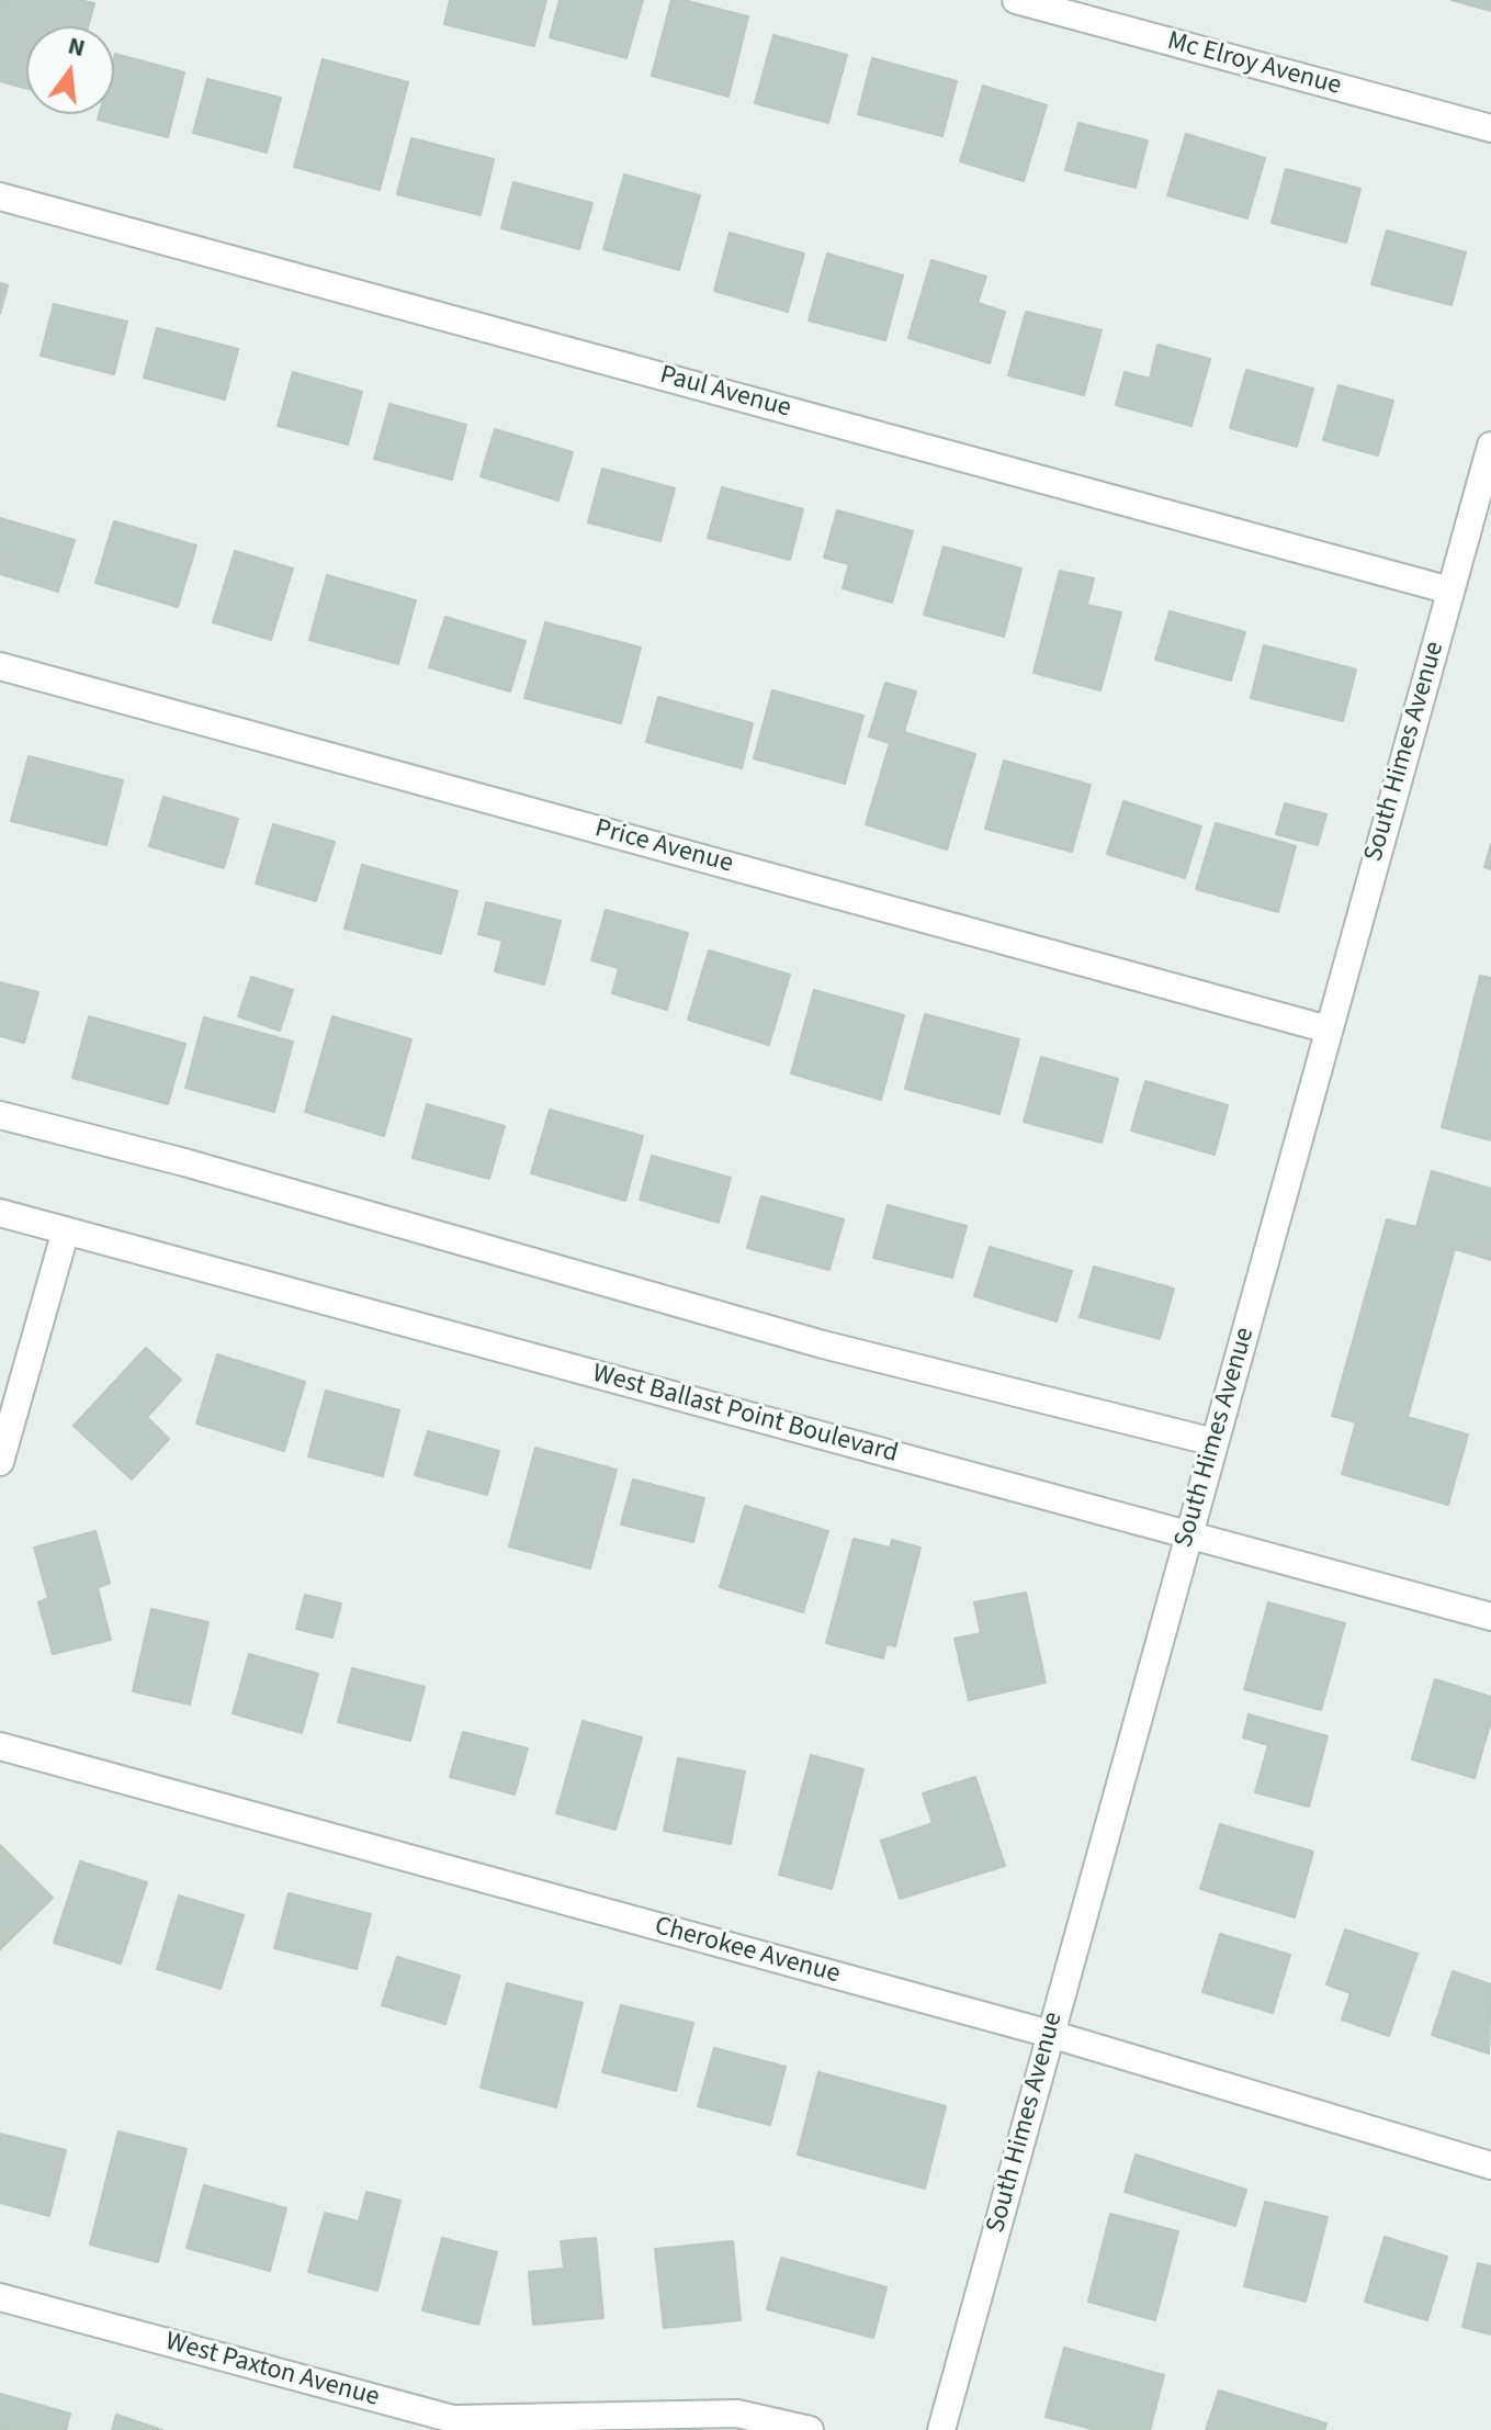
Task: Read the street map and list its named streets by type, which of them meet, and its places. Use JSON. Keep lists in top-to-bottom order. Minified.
{"streets":{"street":["Mc Elroy Avenue","Paul Avenue","South Himes Avenue","Price Avenue","West Ballast Point Boulevard","Cherokee Avenue","West Paxton Avenue"]},"crossings":[["Paul Avenue","South Himes Avenue"],["South Himes Avenue","Price Avenue"],["South Himes Avenue","West Ballast Point Boulevard"],["South Himes Avenue","Cherokee Avenue"]],"north":"top"}
